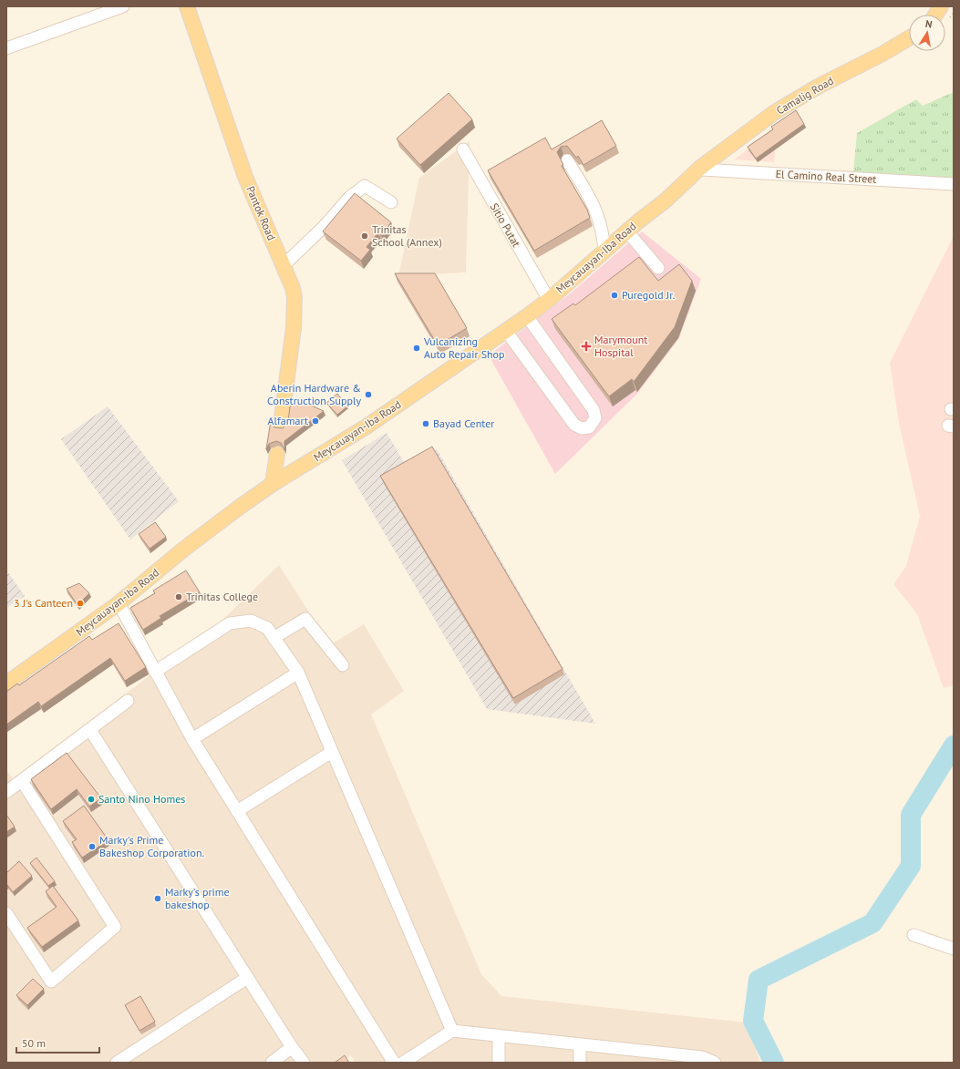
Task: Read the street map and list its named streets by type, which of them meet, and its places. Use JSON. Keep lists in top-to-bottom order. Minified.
{"streets":{"main road":["Camalig Road","Pantok Road","Meycauayan-Iba Road"],"street":["El Camino Real Street","Sitio Putat"]},"crossings":[["Camalig Road","El Camino Real Street"],["Camalig Road","Meycauayan-Iba Road"],["El Camino Real Street","Meycauayan-Iba Road"],["Sitio Putat","Meycauayan-Iba Road"]],"places":{"other":["Trinitas School (Annex)","Puregold Jr.","Vulcanizing Auto Repair Shop","Aberin Hardware & Construction Supply","Alfamart","Bayad Center","Trinitas College","3 J's Canteen","Santo Nino Homes","Marky's Prime Bakeshop Corporation.","Marky's prime bakeshop"],"health":["Marymount Hospital"]},"scale_bar":"50 m","north":"top"}
